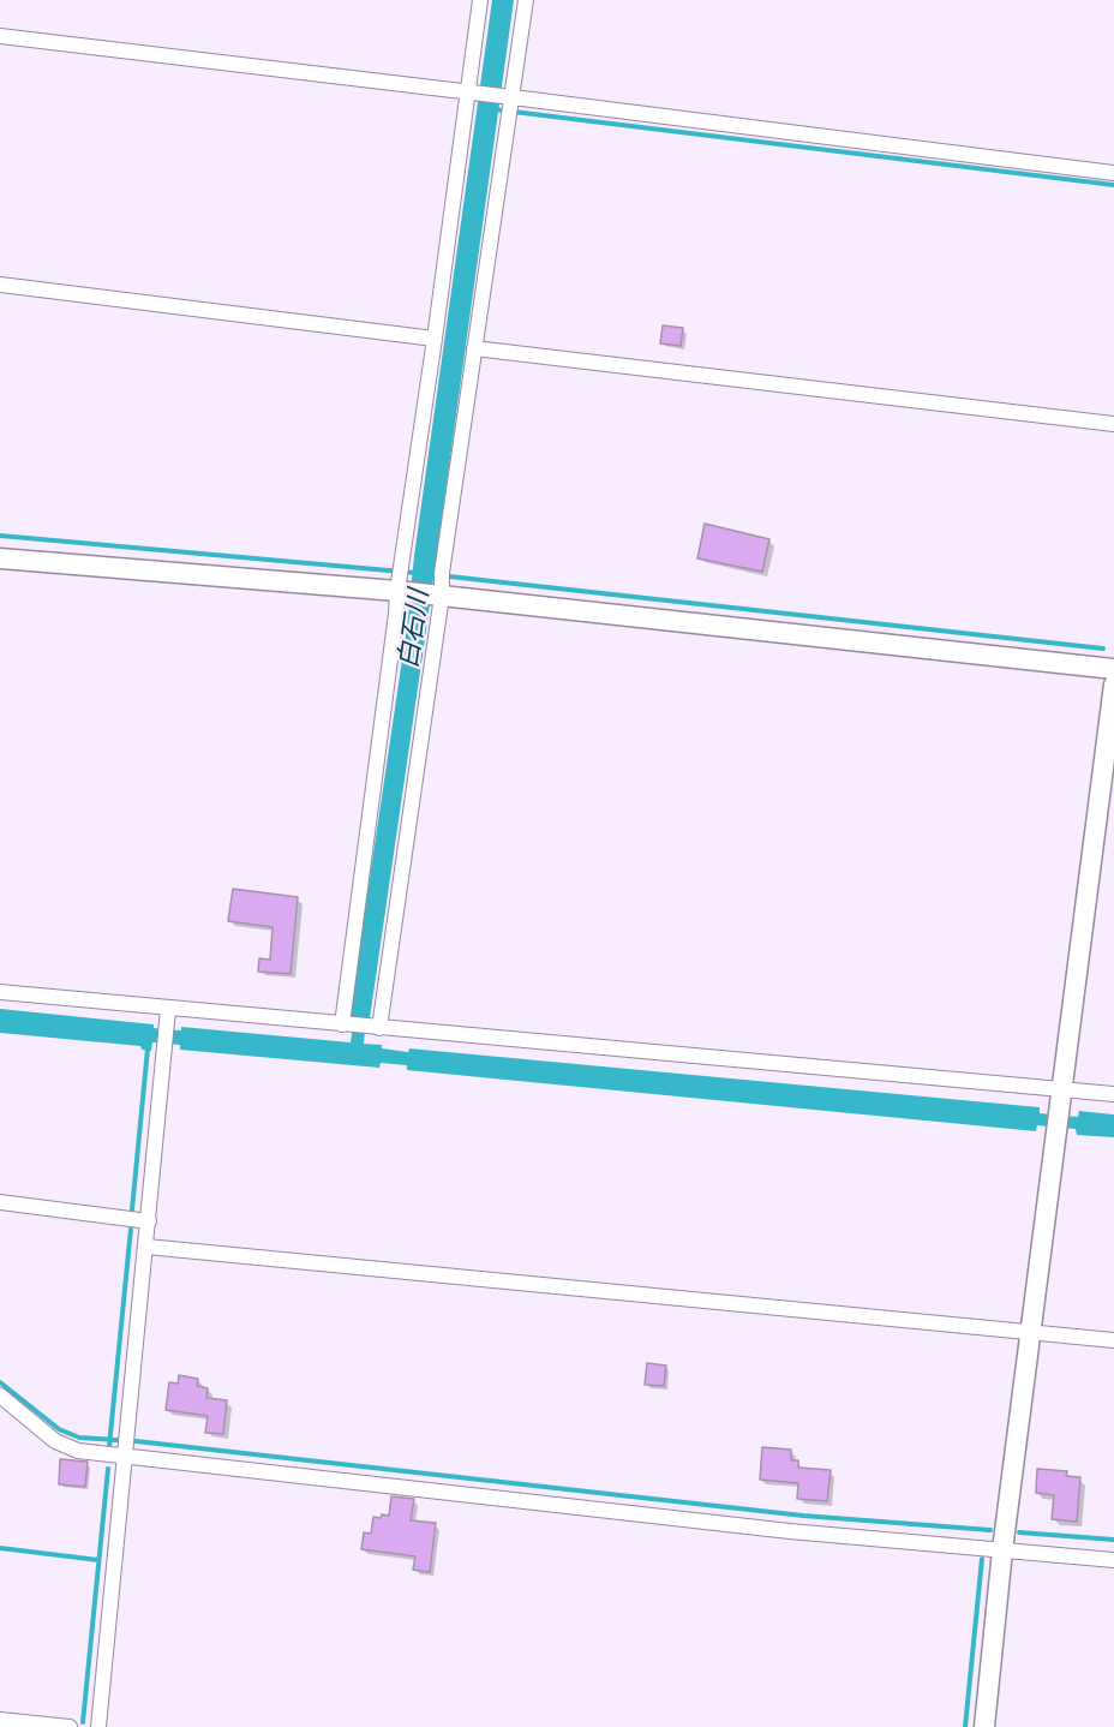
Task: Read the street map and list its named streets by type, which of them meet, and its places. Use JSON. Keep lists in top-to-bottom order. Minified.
{"water":["白石川"]}
